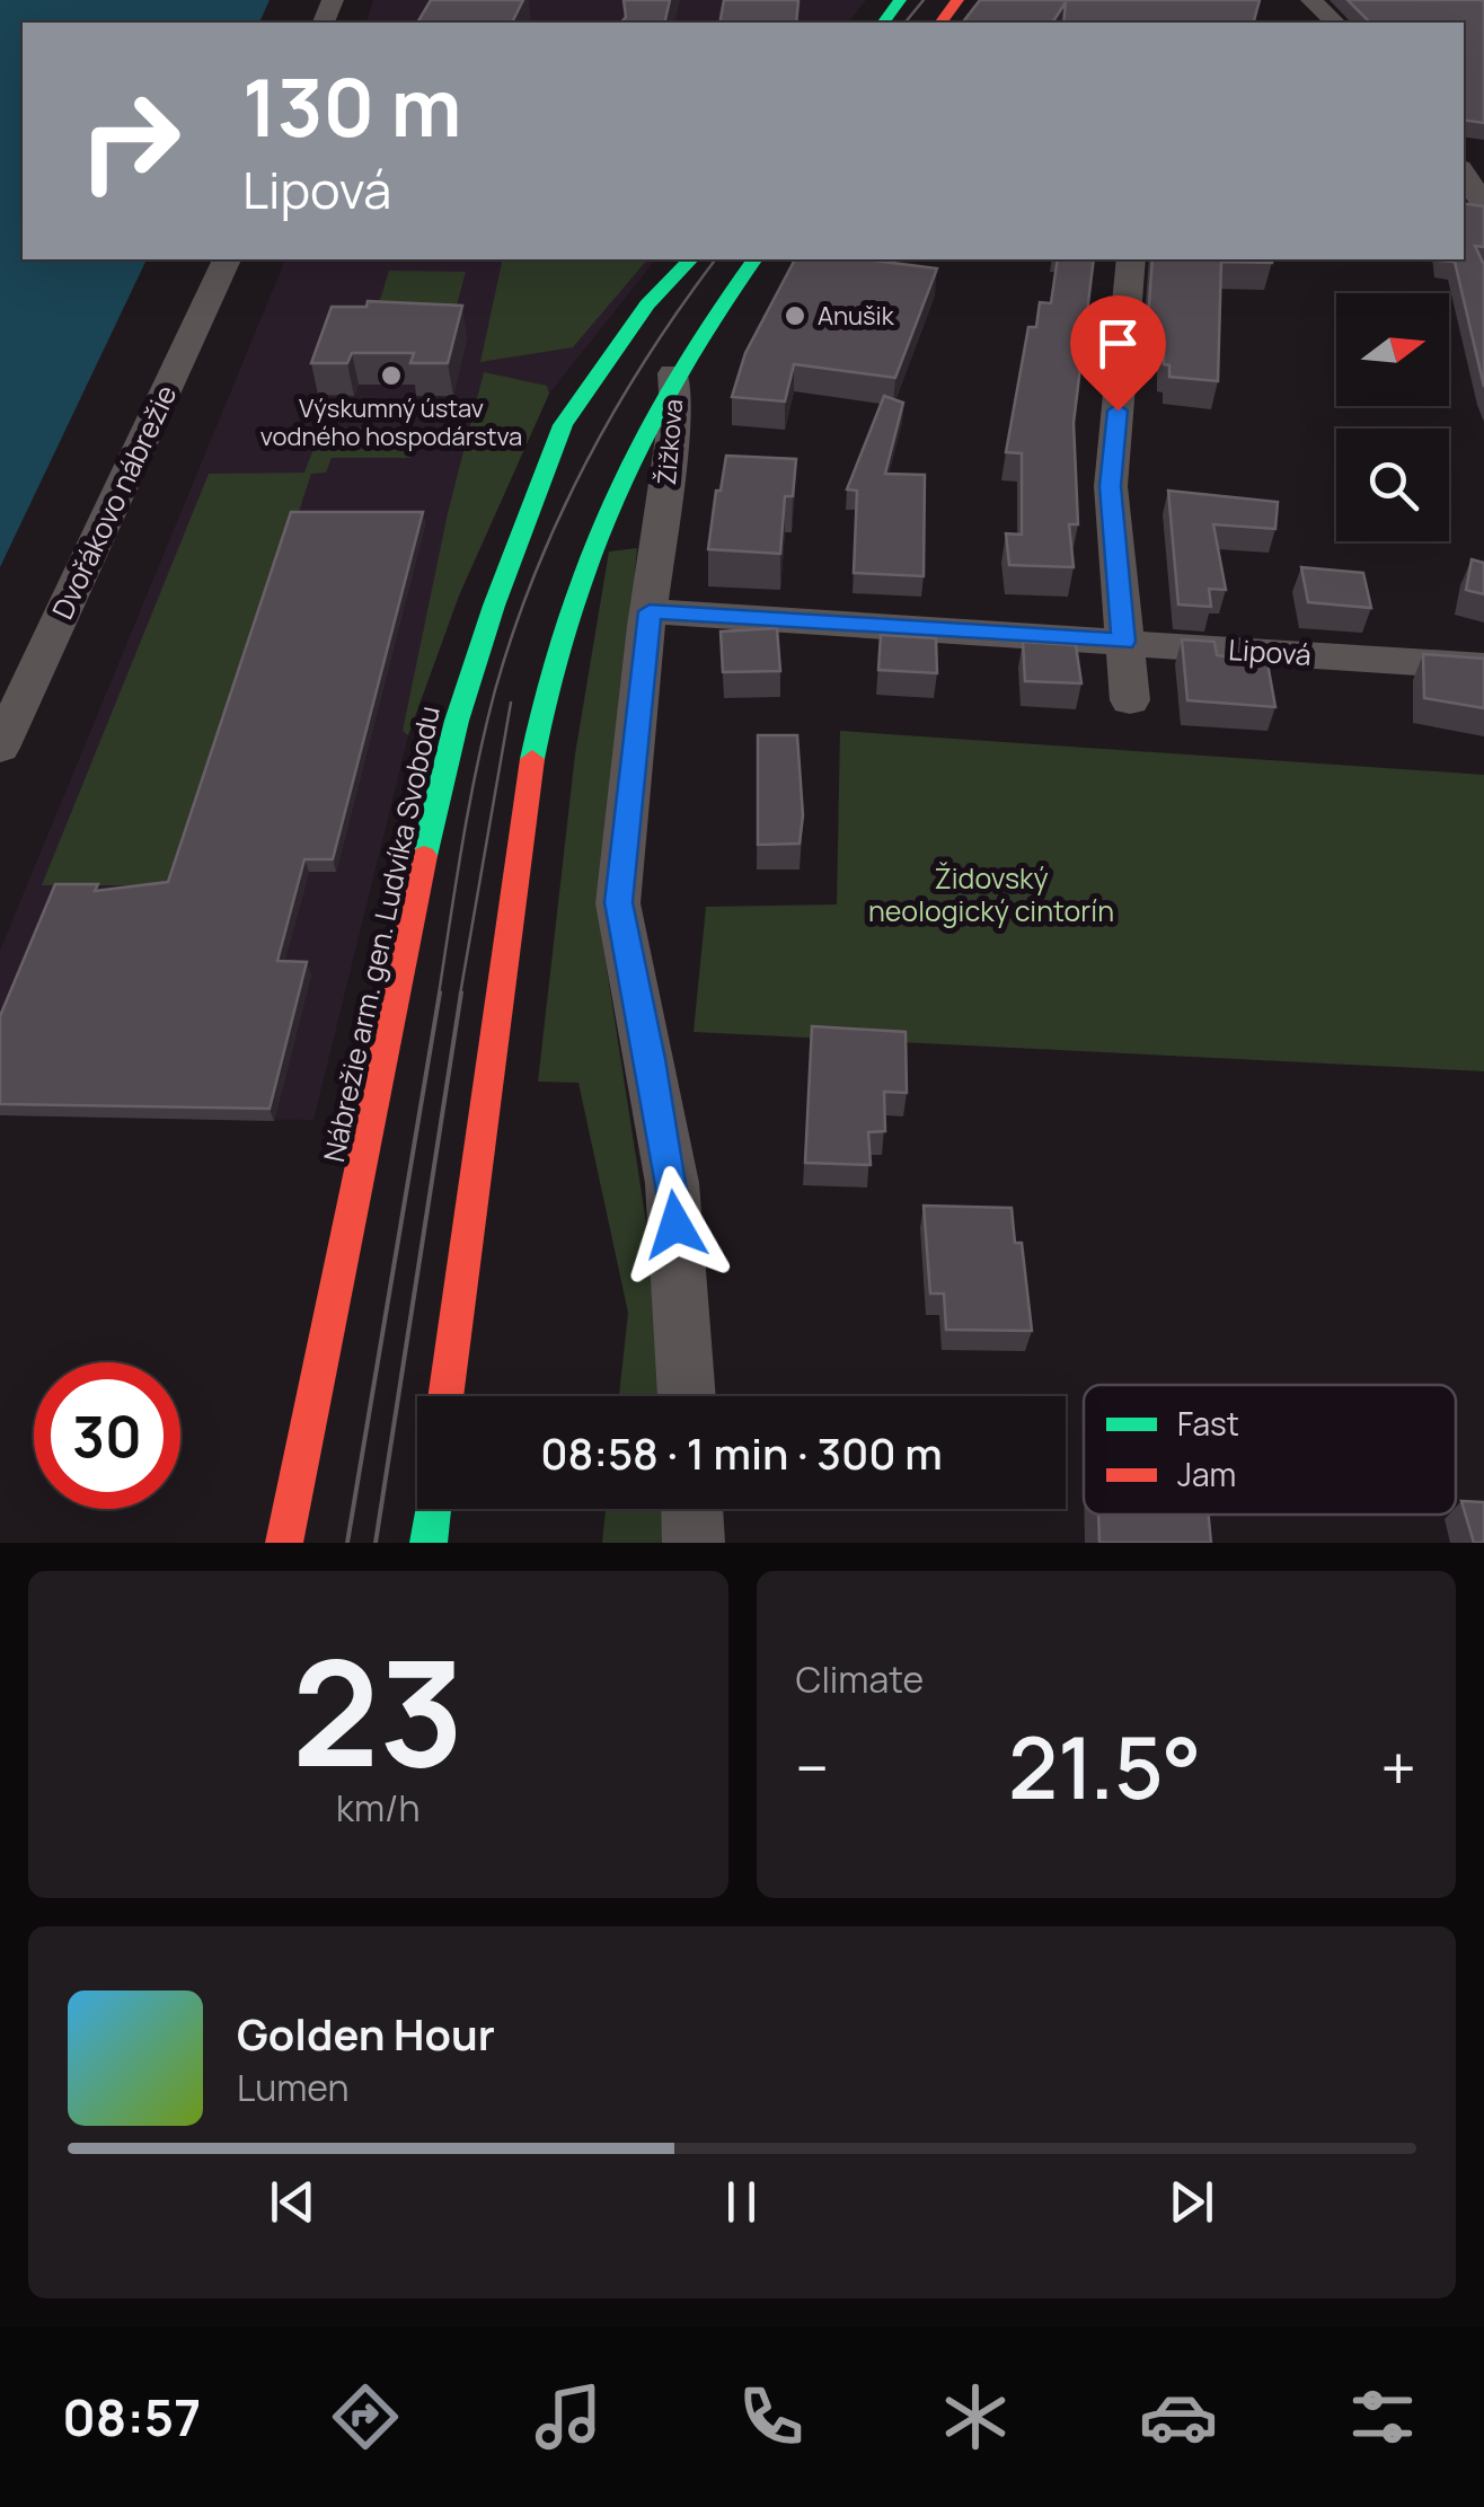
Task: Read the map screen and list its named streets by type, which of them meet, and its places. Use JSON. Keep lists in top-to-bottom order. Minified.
{"streets":{"main road":["Nábrežie arm. gen. Ludvíka Svobodu"],"street":["Žižkova","Dvořákovo nábrežie","Lipová"]},"crossings":[["Žižkova","Lipová"]],"parks":["Židovský neologický cintorín"],"places":["Anušik","Výskumný ústav vodného hospodárstva"],"legend":["Fast","Jam"],"north":"right","page":{"turn":["130 m","Lipová"],"limit":"30","trip":"08:58 · 1 min · 300 m","tile":[["23","km/h"],"Climate"],"heat":["−","21.5°","+"],"song":["Golden Hour","Lumen"],"tabs":"08:57"}}
